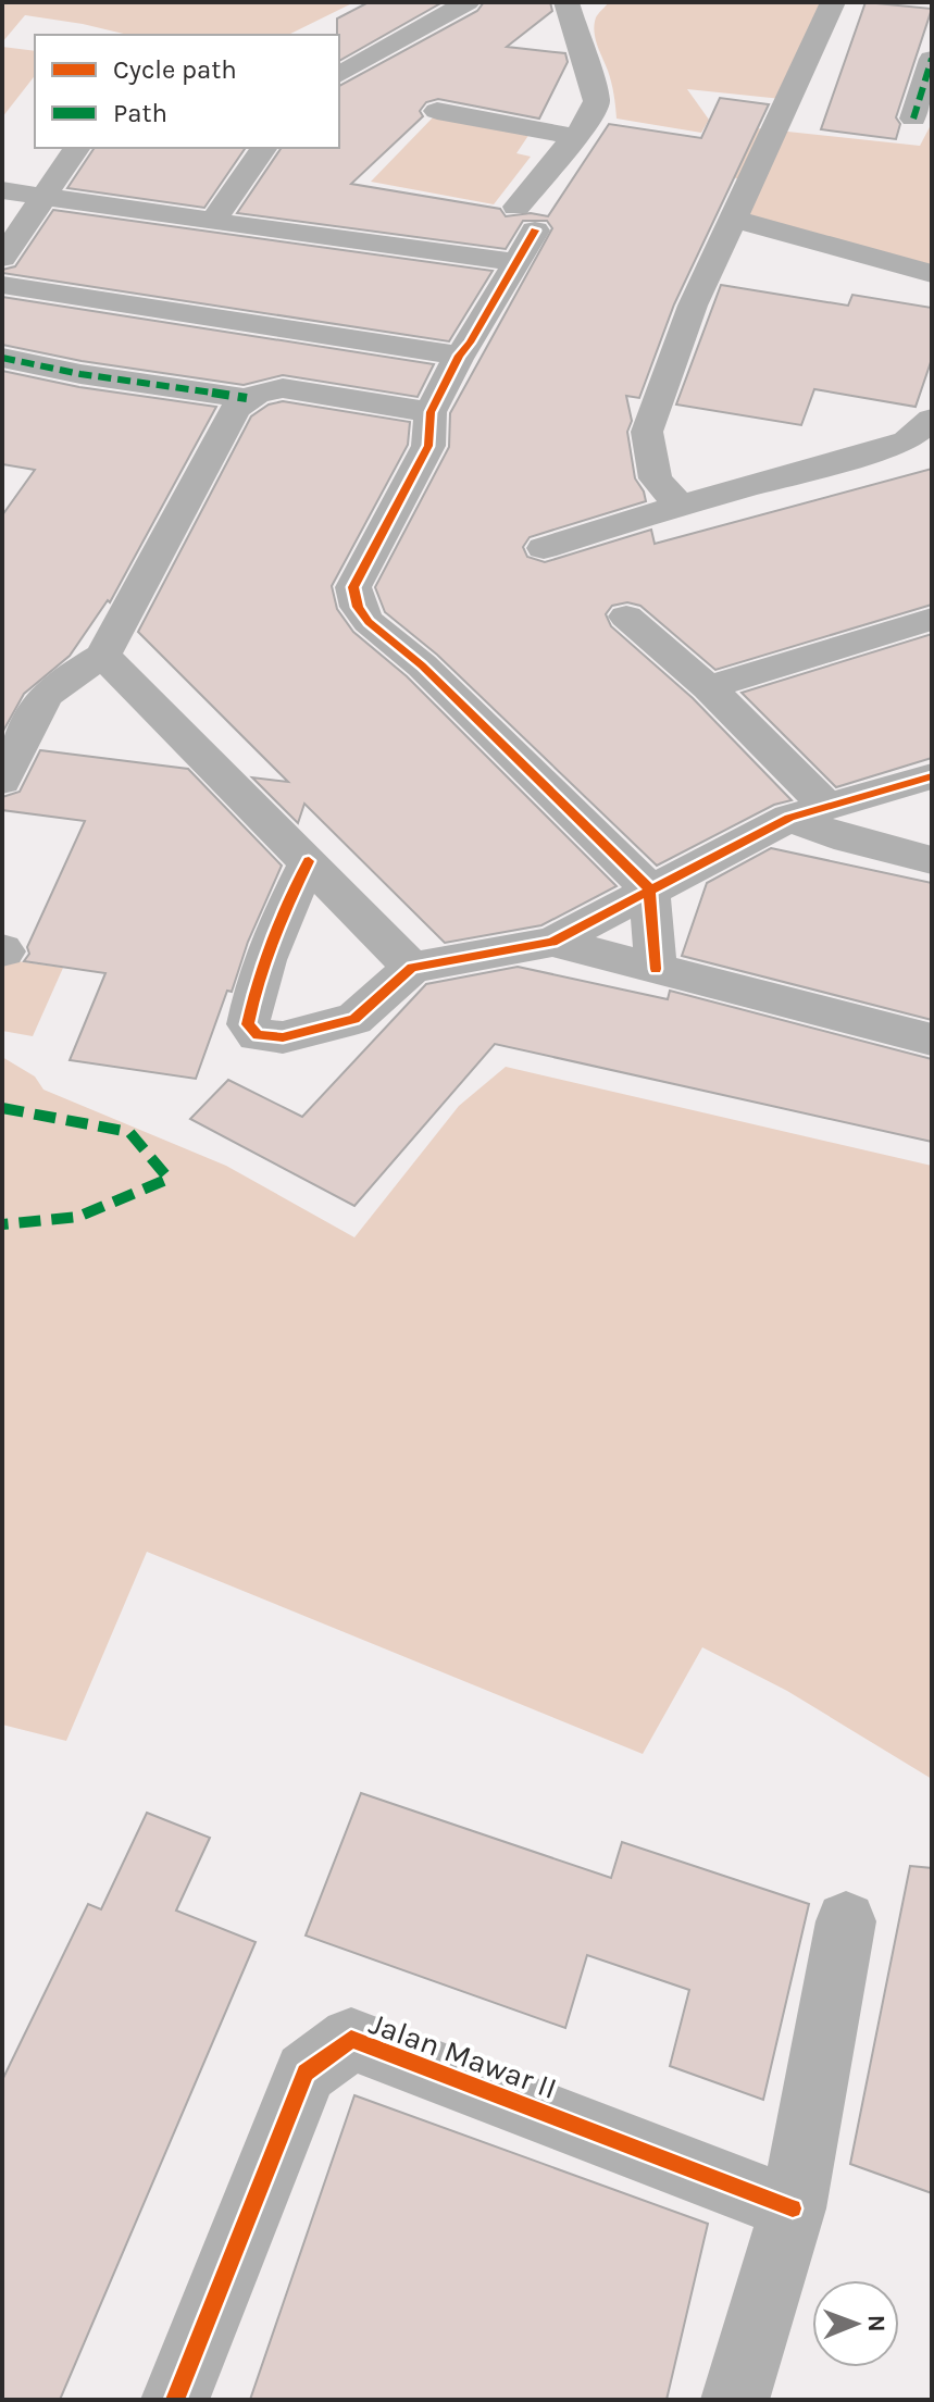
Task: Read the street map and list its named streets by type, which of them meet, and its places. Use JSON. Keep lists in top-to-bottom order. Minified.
{"streets":{"street":["Jalan Mawar II"]},"legend":["Cycle path","Path"],"north":"right"}
